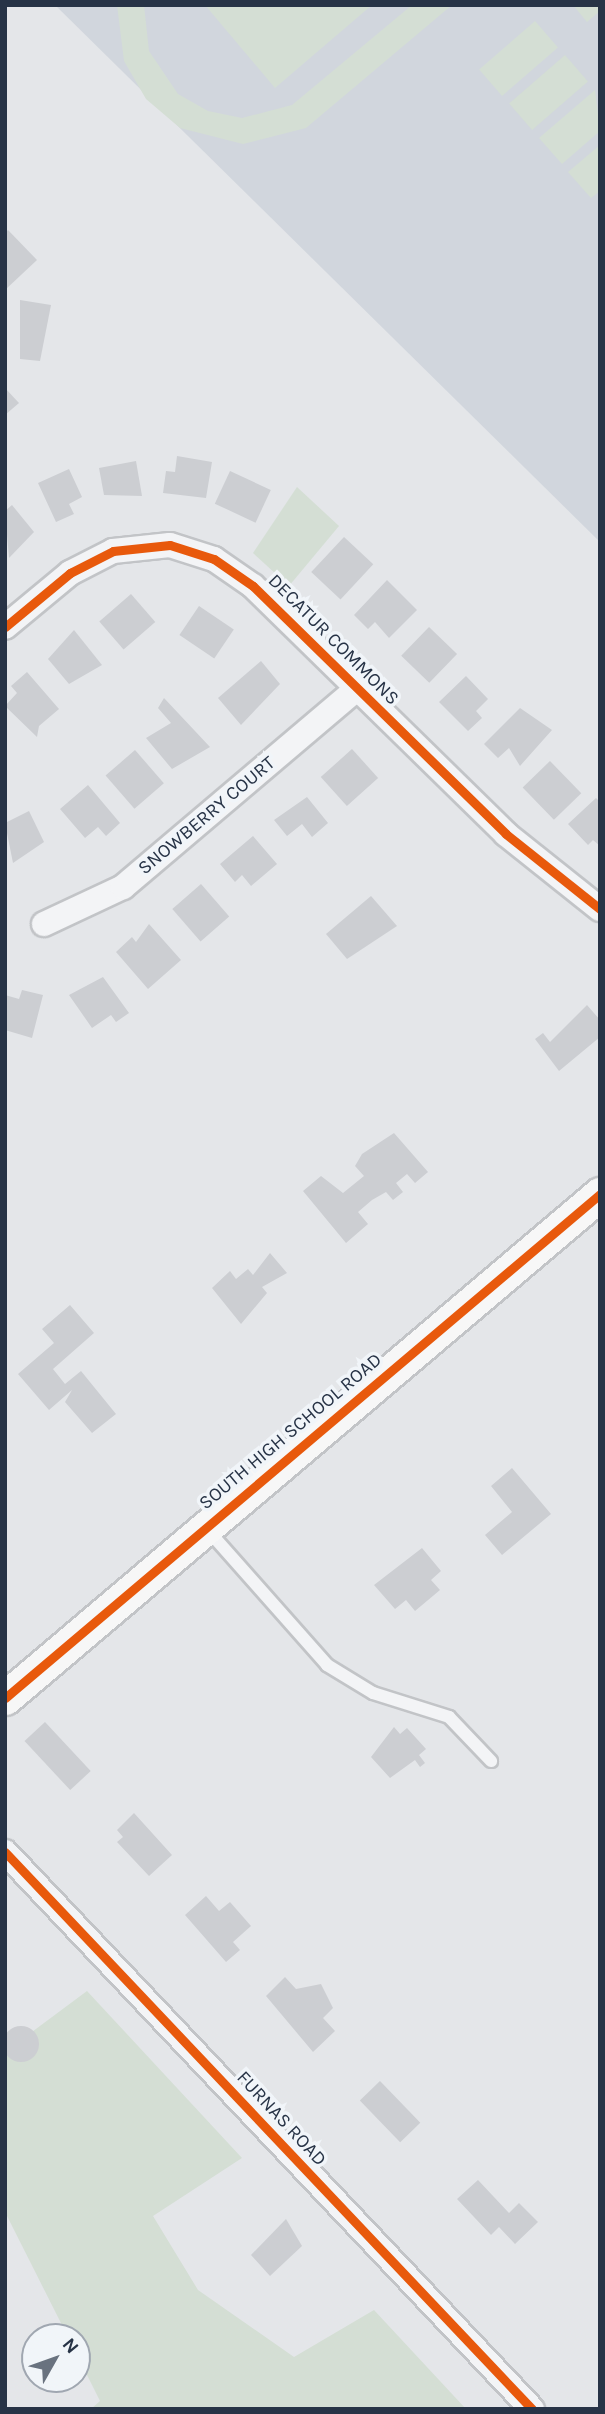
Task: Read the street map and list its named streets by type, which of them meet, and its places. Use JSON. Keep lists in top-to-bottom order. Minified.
{"streets":{"main road":["SOUTH HIGH SCHOOL ROAD"],"street":["DECATUR COMMONS","SNOWBERRY COURT","FURNAS ROAD"]},"crossings":[["DECATUR COMMONS","SNOWBERRY COURT"]],"north":"top right"}
